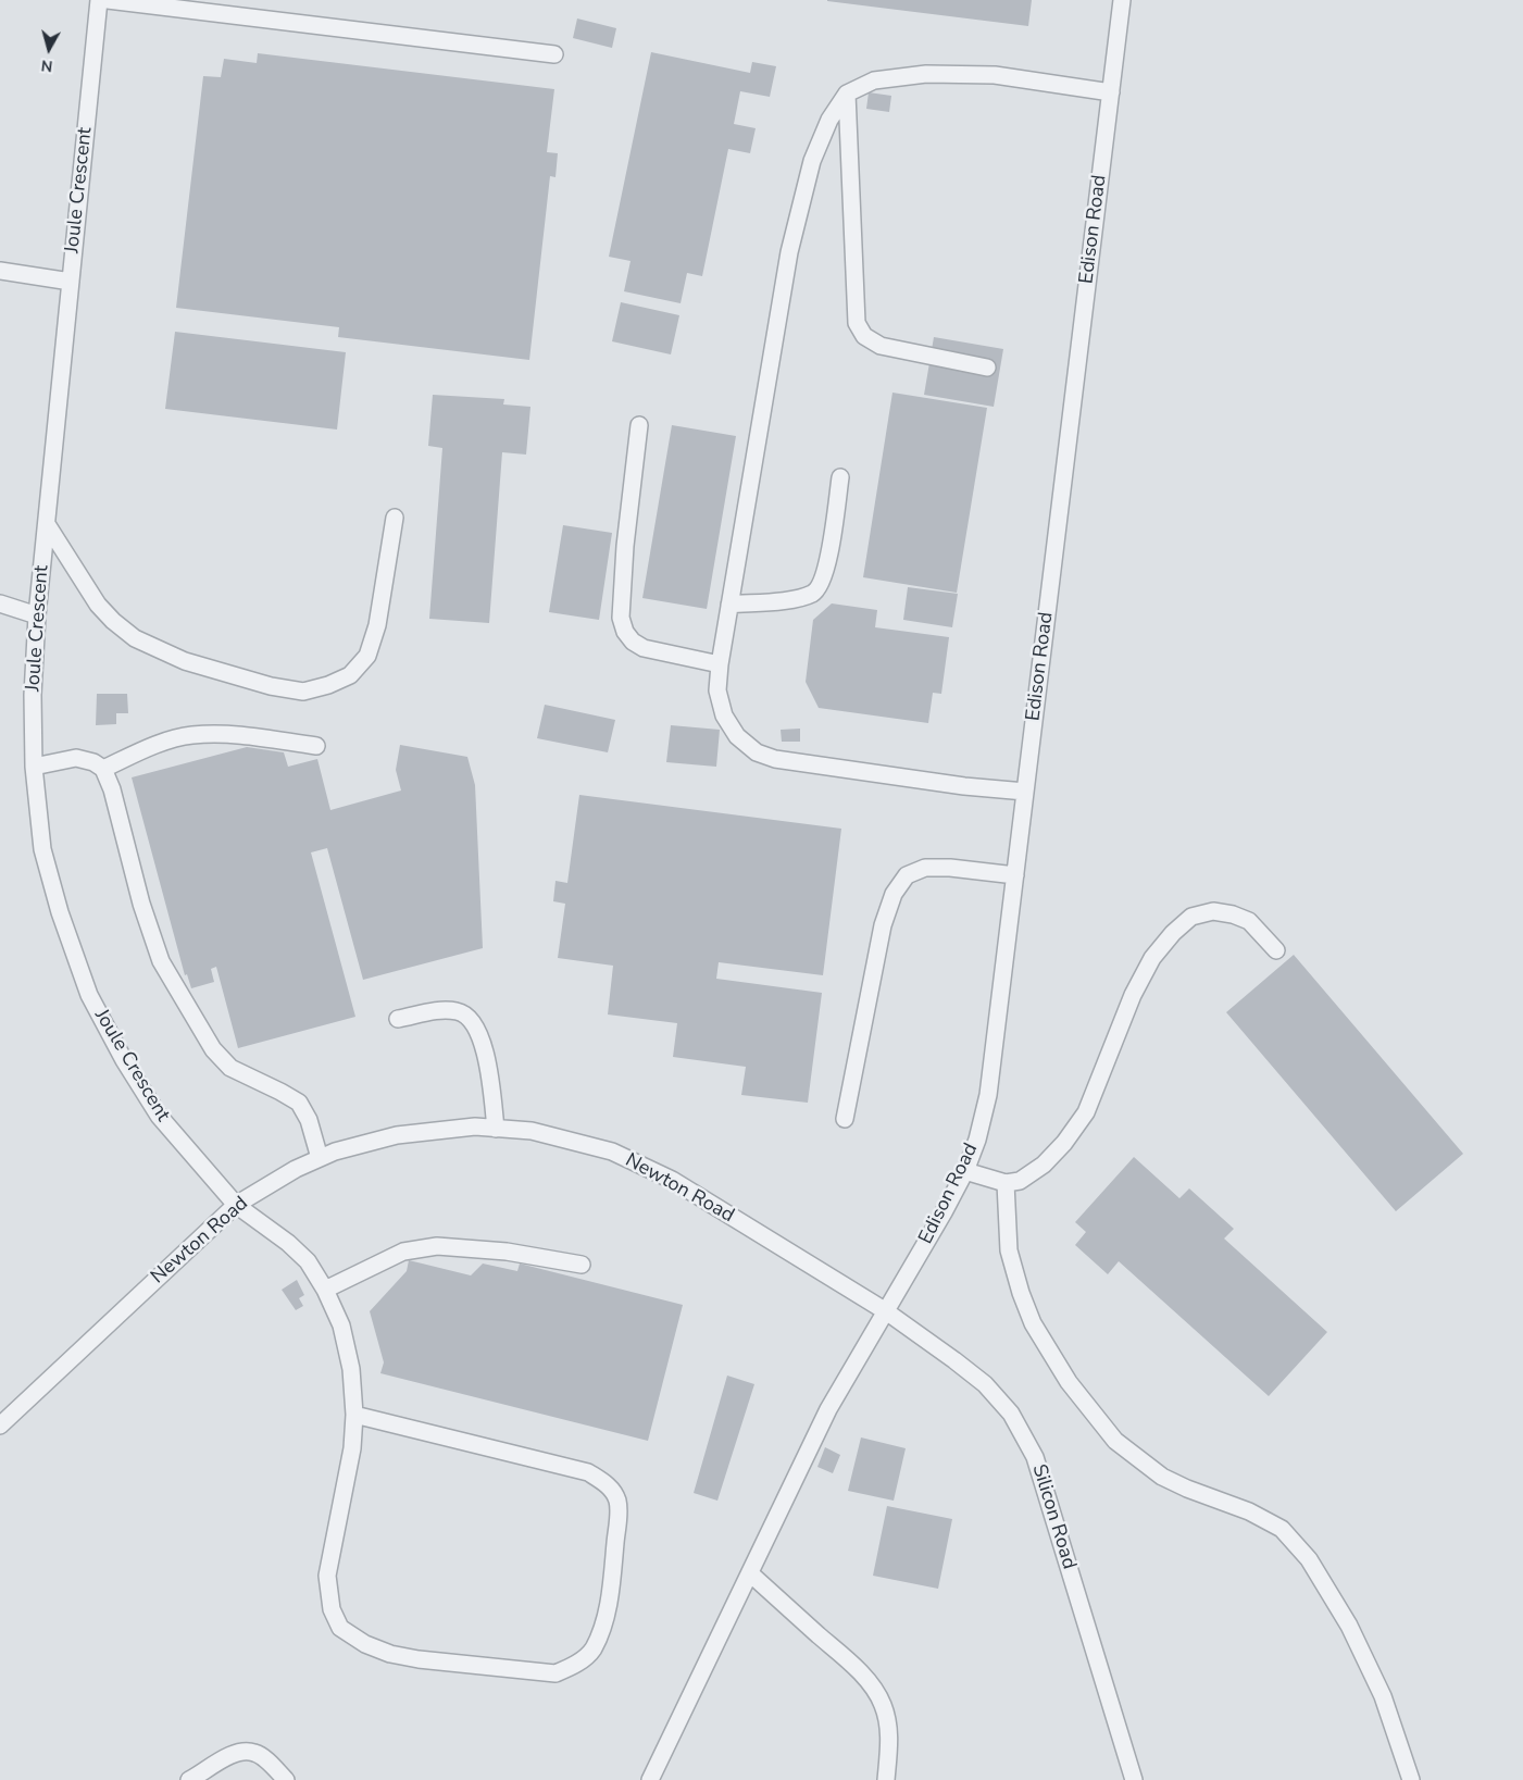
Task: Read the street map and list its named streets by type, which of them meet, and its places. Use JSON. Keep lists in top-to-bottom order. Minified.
{"streets":{"lane":["Joule Crescent","Edison Road","Newton Road","Silicon Road"]},"crossings":[["Joule Crescent","Newton Road"],["Edison Road","Newton Road"],["Edison Road","Silicon Road"],["Newton Road","Silicon Road"]],"north":"bottom"}
